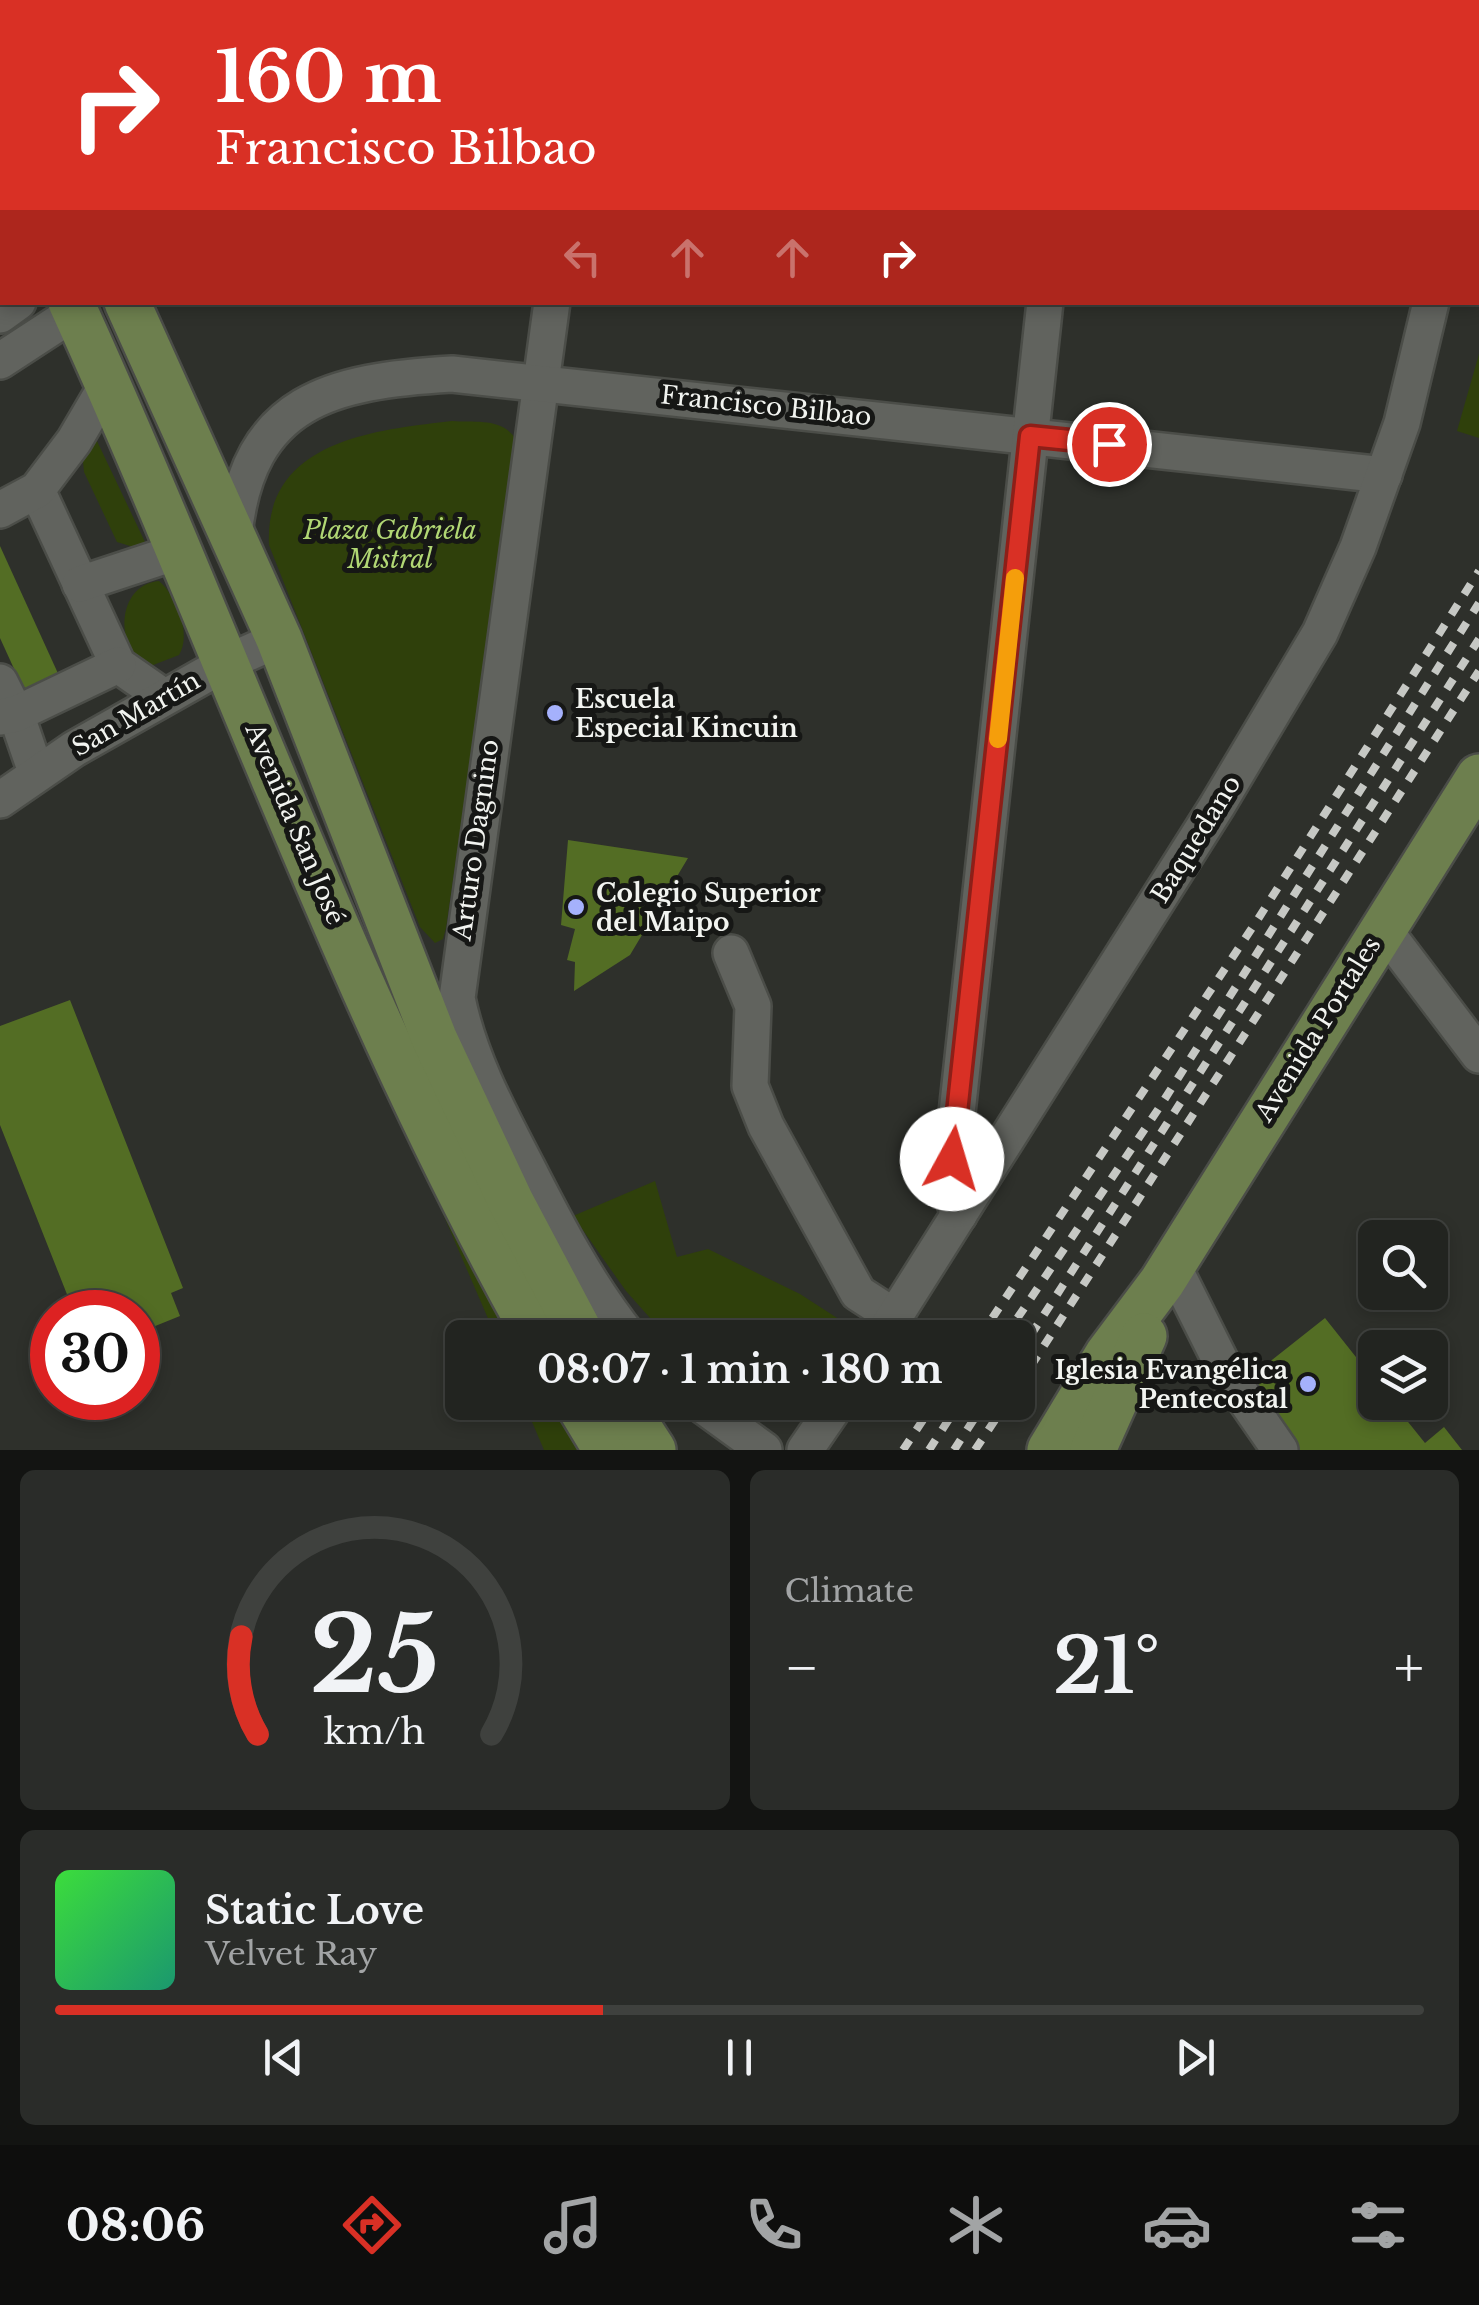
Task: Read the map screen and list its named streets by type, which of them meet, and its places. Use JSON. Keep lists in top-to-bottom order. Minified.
{"streets":{"main road":["Avenida San José","Avenida Portales"],"street":["Francisco Bilbao","San Martín","Baquedano","Arturo Dagnino"]},"crossings":[["Francisco Bilbao","Avenida San José"],["Francisco Bilbao","Baquedano"],["Francisco Bilbao","Arturo Dagnino"],["San Martín","Avenida San José"]],"parks":["Plaza Gabriela Mistral"],"places":["Escuela Especial Kincuin","Colegio Superior del Maipo","Iglesia Evangélica Pentecostal"],"page":{"turn":["160 m","Francisco Bilbao"],"limit":"30","trip":"08:07 · 1 min · 180 m","tile":"Climate","heat":["−","21°","+"],"song":["Static Love","Velvet Ray"],"tabs":"08:06","gauge":["25","km/h"]}}
